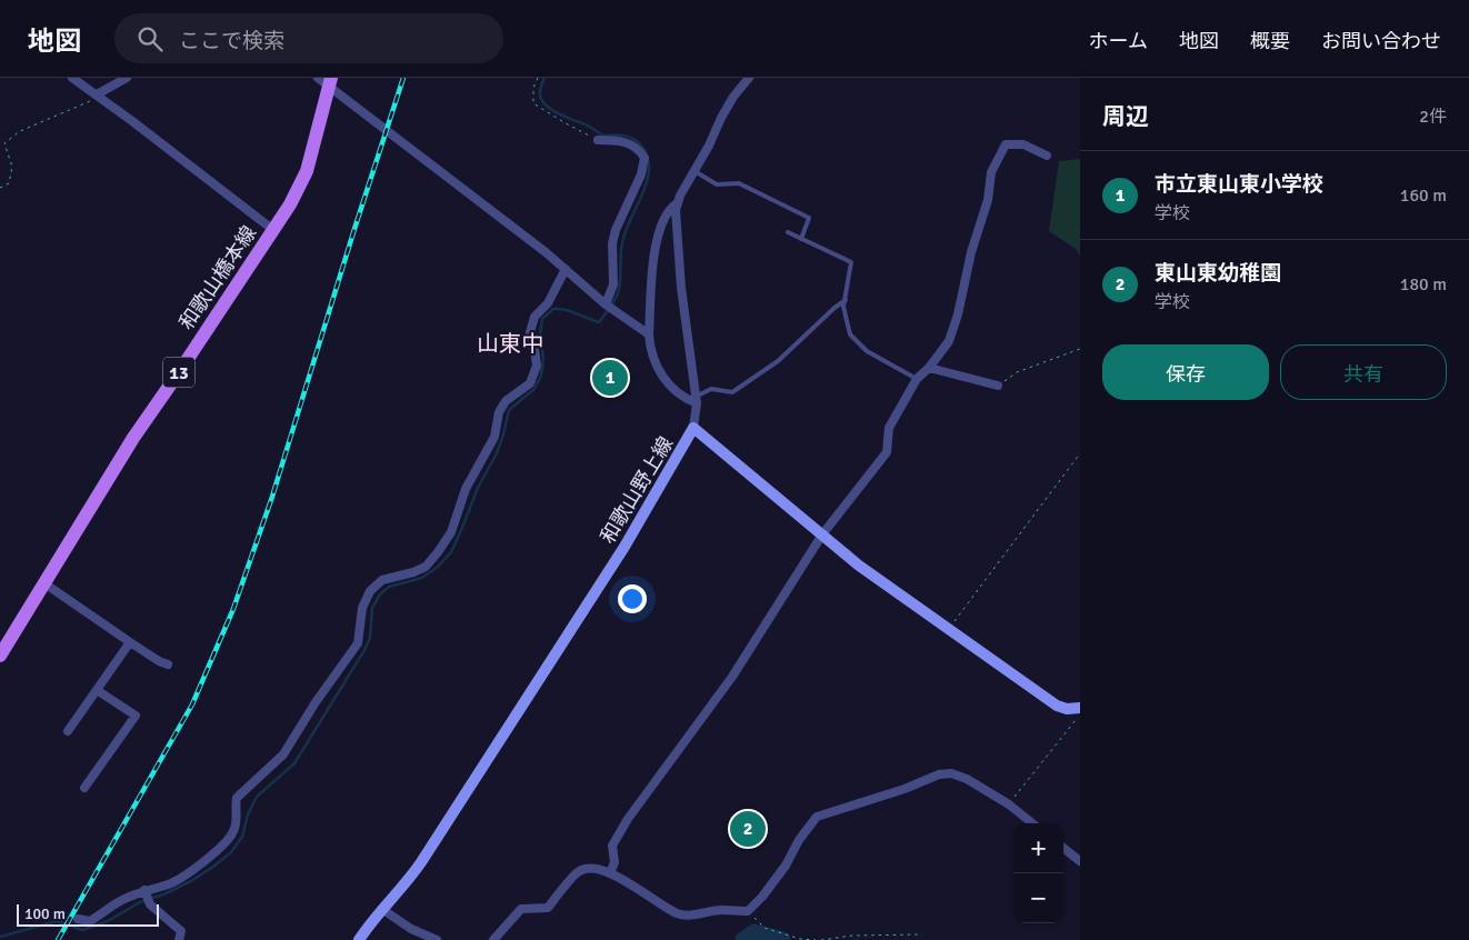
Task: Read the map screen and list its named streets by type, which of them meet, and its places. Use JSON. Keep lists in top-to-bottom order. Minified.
{"streets":{"main road":["和歌山橋本線","13","和歌山野上線"]},"districts":["山東中"],"scale_bar":"100 m","page":{"header":"地図","search":"ここで検索","nav":["ホーム","地図","概要","お問い合わせ"],"heading":["周辺","2件"],"list":[{"mark":"1","name":"市立東山東小学校","note":"学校","value":"160 m"},{"mark":"2","name":"東山東幼稚園","note":"学校","value":"180 m"}],"buttons":["保存","共有"],"pins":["1","2"],"map_buttons":["+","−"],"scale":"100 m"}}
